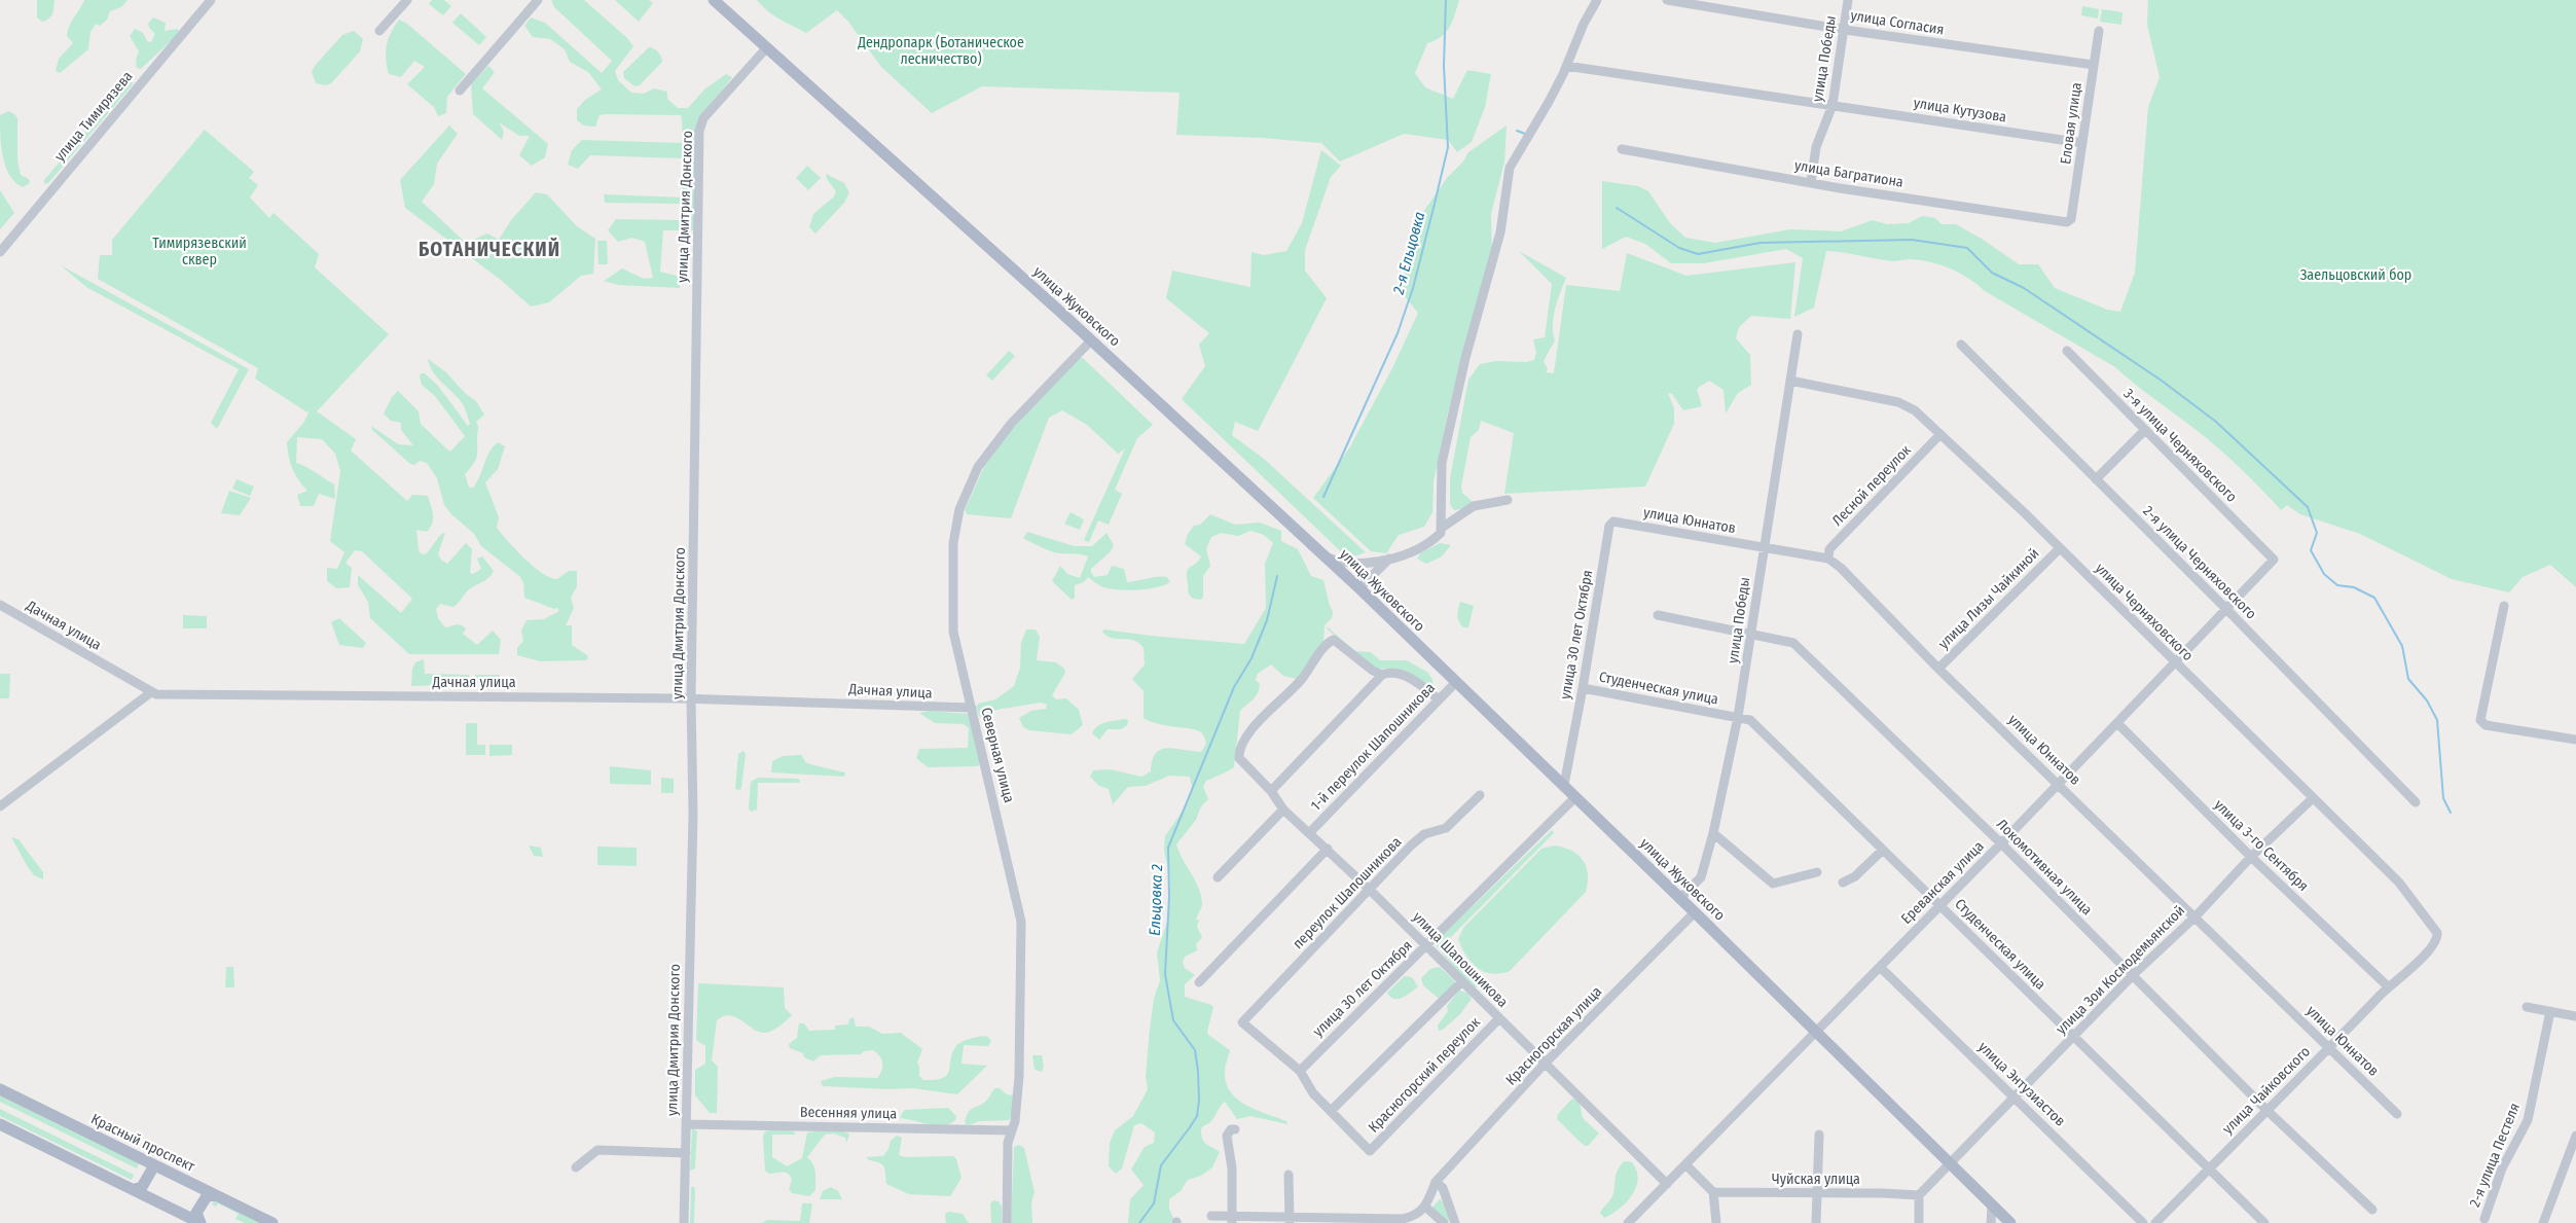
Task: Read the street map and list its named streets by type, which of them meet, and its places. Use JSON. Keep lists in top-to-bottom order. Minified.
{"streets":{"main road":["улица Жуковского","Красный проспект"],"street":["улица Согласия","улица Победы","улица Кутузова","улица Тимирязева","Еловая улица","улица Багратиона","улица Дмитрия Донского","3-я улица Черняховского","Лесной переулок","улица Юннатов","2-я улица Черняховского","улица Лизы Чайкиной","улица Черняховского","Дачная улица","улица 30 лет Октября","Студенческая улица","1-й переулок Шапошникова","Северная улица","улица 3-го Сентября","Локомотивная улица","Ереванская улица","переулок Шапошникова","улица Шапошникова","улица Зои Космодемьянской","Красногорская улица","Красногорский переулок","улица Энтузиастов","улица Чайковского","Весенняя улица","2-я улица Пестеля","Чуйская улица"]},"crossings":[["улица Согласия","улица Победы"],["улица Согласия","Еловая улица"],["улица Победы","улица Кутузова"],["улица Победы","улица Багратиона"],["улица Победы","улица Жуковского"],["улица Победы","улица Юннатов"],["улица Победы","улица Черняховского"],["улица Победы","Студенческая улица"],["улица Победы","Локомотивная улица"],["улица Кутузова","Еловая улица"],["Еловая улица","улица Багратиона"],["улица Дмитрия Донского","улица Жуковского"],["улица Дмитрия Донского","Дачная улица"],["улица Дмитрия Донского","Весенняя улица"],["улица Жуковского","улица 30 лет Октября"],["улица Жуковского","1-й переулок Шапошникова"],["улица Жуковского","Северная улица"],["улица Жуковского","Ереванская улица"],["улица Жуковского","улица Зои Космодемьянской"],["улица Жуковского","Красногорская улица"],["3-я улица Черняховского","Ереванская улица"],["Лесной переулок","улица Юннатов"],["Лесной переулок","улица Черняховского"],["улица Юннатов","улица Лизы Чайкиной"],["улица Юннатов","улица 30 лет Октября"],["улица Юннатов","Ереванская улица"],["улица Юннатов","улица Зои Космодемьянской"],["улица Юннатов","улица Чайковского"],["2-я улица Черняховского","Ереванская улица"],["улица Лизы Чайкиной","улица Черняховского"],["улица Черняховского","Ереванская улица"],["улица Черняховского","улица Зои Космодемьянской"],["улица Черняховского","улица Чайковского"],["Дачная улица","Северная улица"],["улица 30 лет Октября","Студенческая улица"],["улица 30 лет Октября","переулок Шапошникова"],["улица 30 лет Октября","улица Шапошникова"],["Студенческая улица","Ереванская улица"],["Студенческая улица","улица Зои Космодемьянской"],["Студенческая улица","улица Чайковского"],["1-й переулок Шапошникова","улица Шапошникова"],["Северная улица","Весенняя улица"],["улица 3-го Сентября","Ереванская улица"],["улица 3-го Сентября","улица Зои Космодемьянской"],["улица 3-го Сентября","улица Чайковского"],["Локомотивная улица","Ереванская улица"],["Локомотивная улица","улица Зои Космодемьянской"],["Локомотивная улица","улица Чайковского"],["Ереванская улица","улица Шапошникова"],["Ереванская улица","улица Энтузиастов"],["переулок Шапошникова","улица Шапошникова"],["улица Шапошникова","Красногорская улица"],["улица Шапошникова","Красногорский переулок"],["улица Зои Космодемьянской","улица Энтузиастов"],["улица Зои Космодемьянской","Чуйская улица"]],"districts":["БОТАНИЧЕСКИЙ"],"water":["2-я Ельцовка","Ельцовка 2"],"parks":["Дендропарк (Ботаническое лесничество)","Тимирязевский сквер","Заельцовский бор"]}
